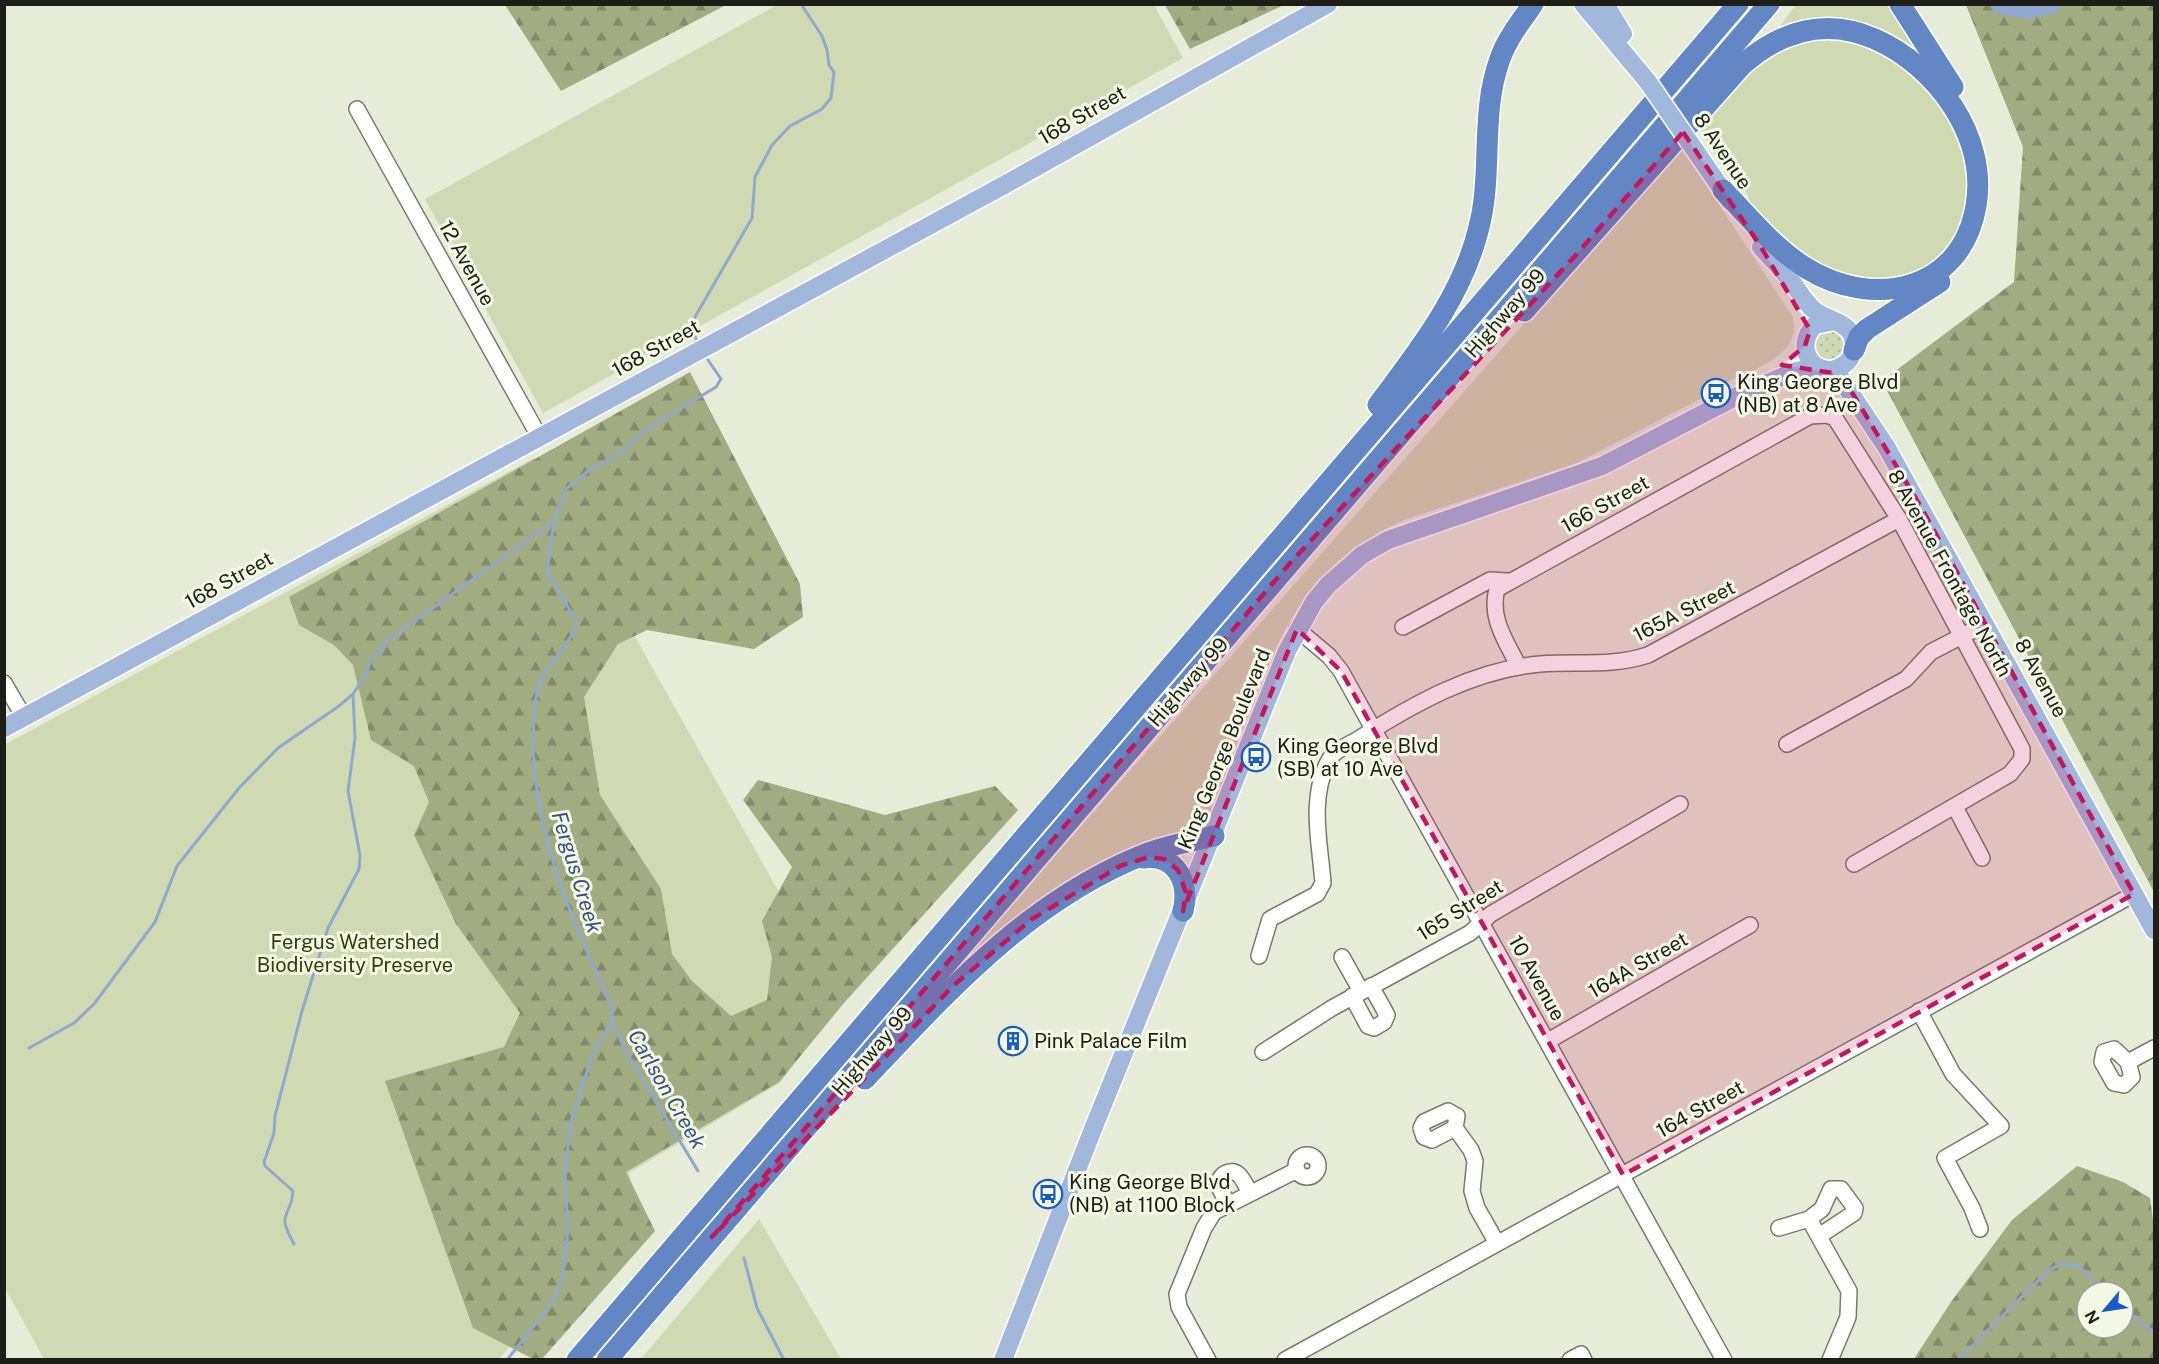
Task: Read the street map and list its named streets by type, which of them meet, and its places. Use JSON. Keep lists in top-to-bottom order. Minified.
{"streets":{"highway":["Highway 99"],"main road":["168 Street","8 Avenue","King George Boulevard"],"street":["12 Avenue","166 Street","8 Avenue Frontage North","165A Street","165 Street","164A Street","10 Avenue","164 Street"]},"crossings":[["168 Street","12 Avenue"],["8 Avenue","King George Boulevard"],["8 Avenue","164 Street"],["166 Street","8 Avenue Frontage North"],["8 Avenue Frontage North","165A Street"],["165A Street","10 Avenue"],["King George Boulevard","10 Avenue"],["165 Street","10 Avenue"],["164A Street","10 Avenue"],["10 Avenue","164 Street"]],"water":["Fergus Creek","Carlson Creek"],"parks":["Fergus Watershed Biodiversity Preserve"],"places":{"bus stop":["King George Blvd (NB) at 8 Ave","King George Blvd (SB) at 10 Ave","King George Blvd (NB) at 1100 Block"],"building":["Pink Palace Film"]},"north":"bottom left"}
